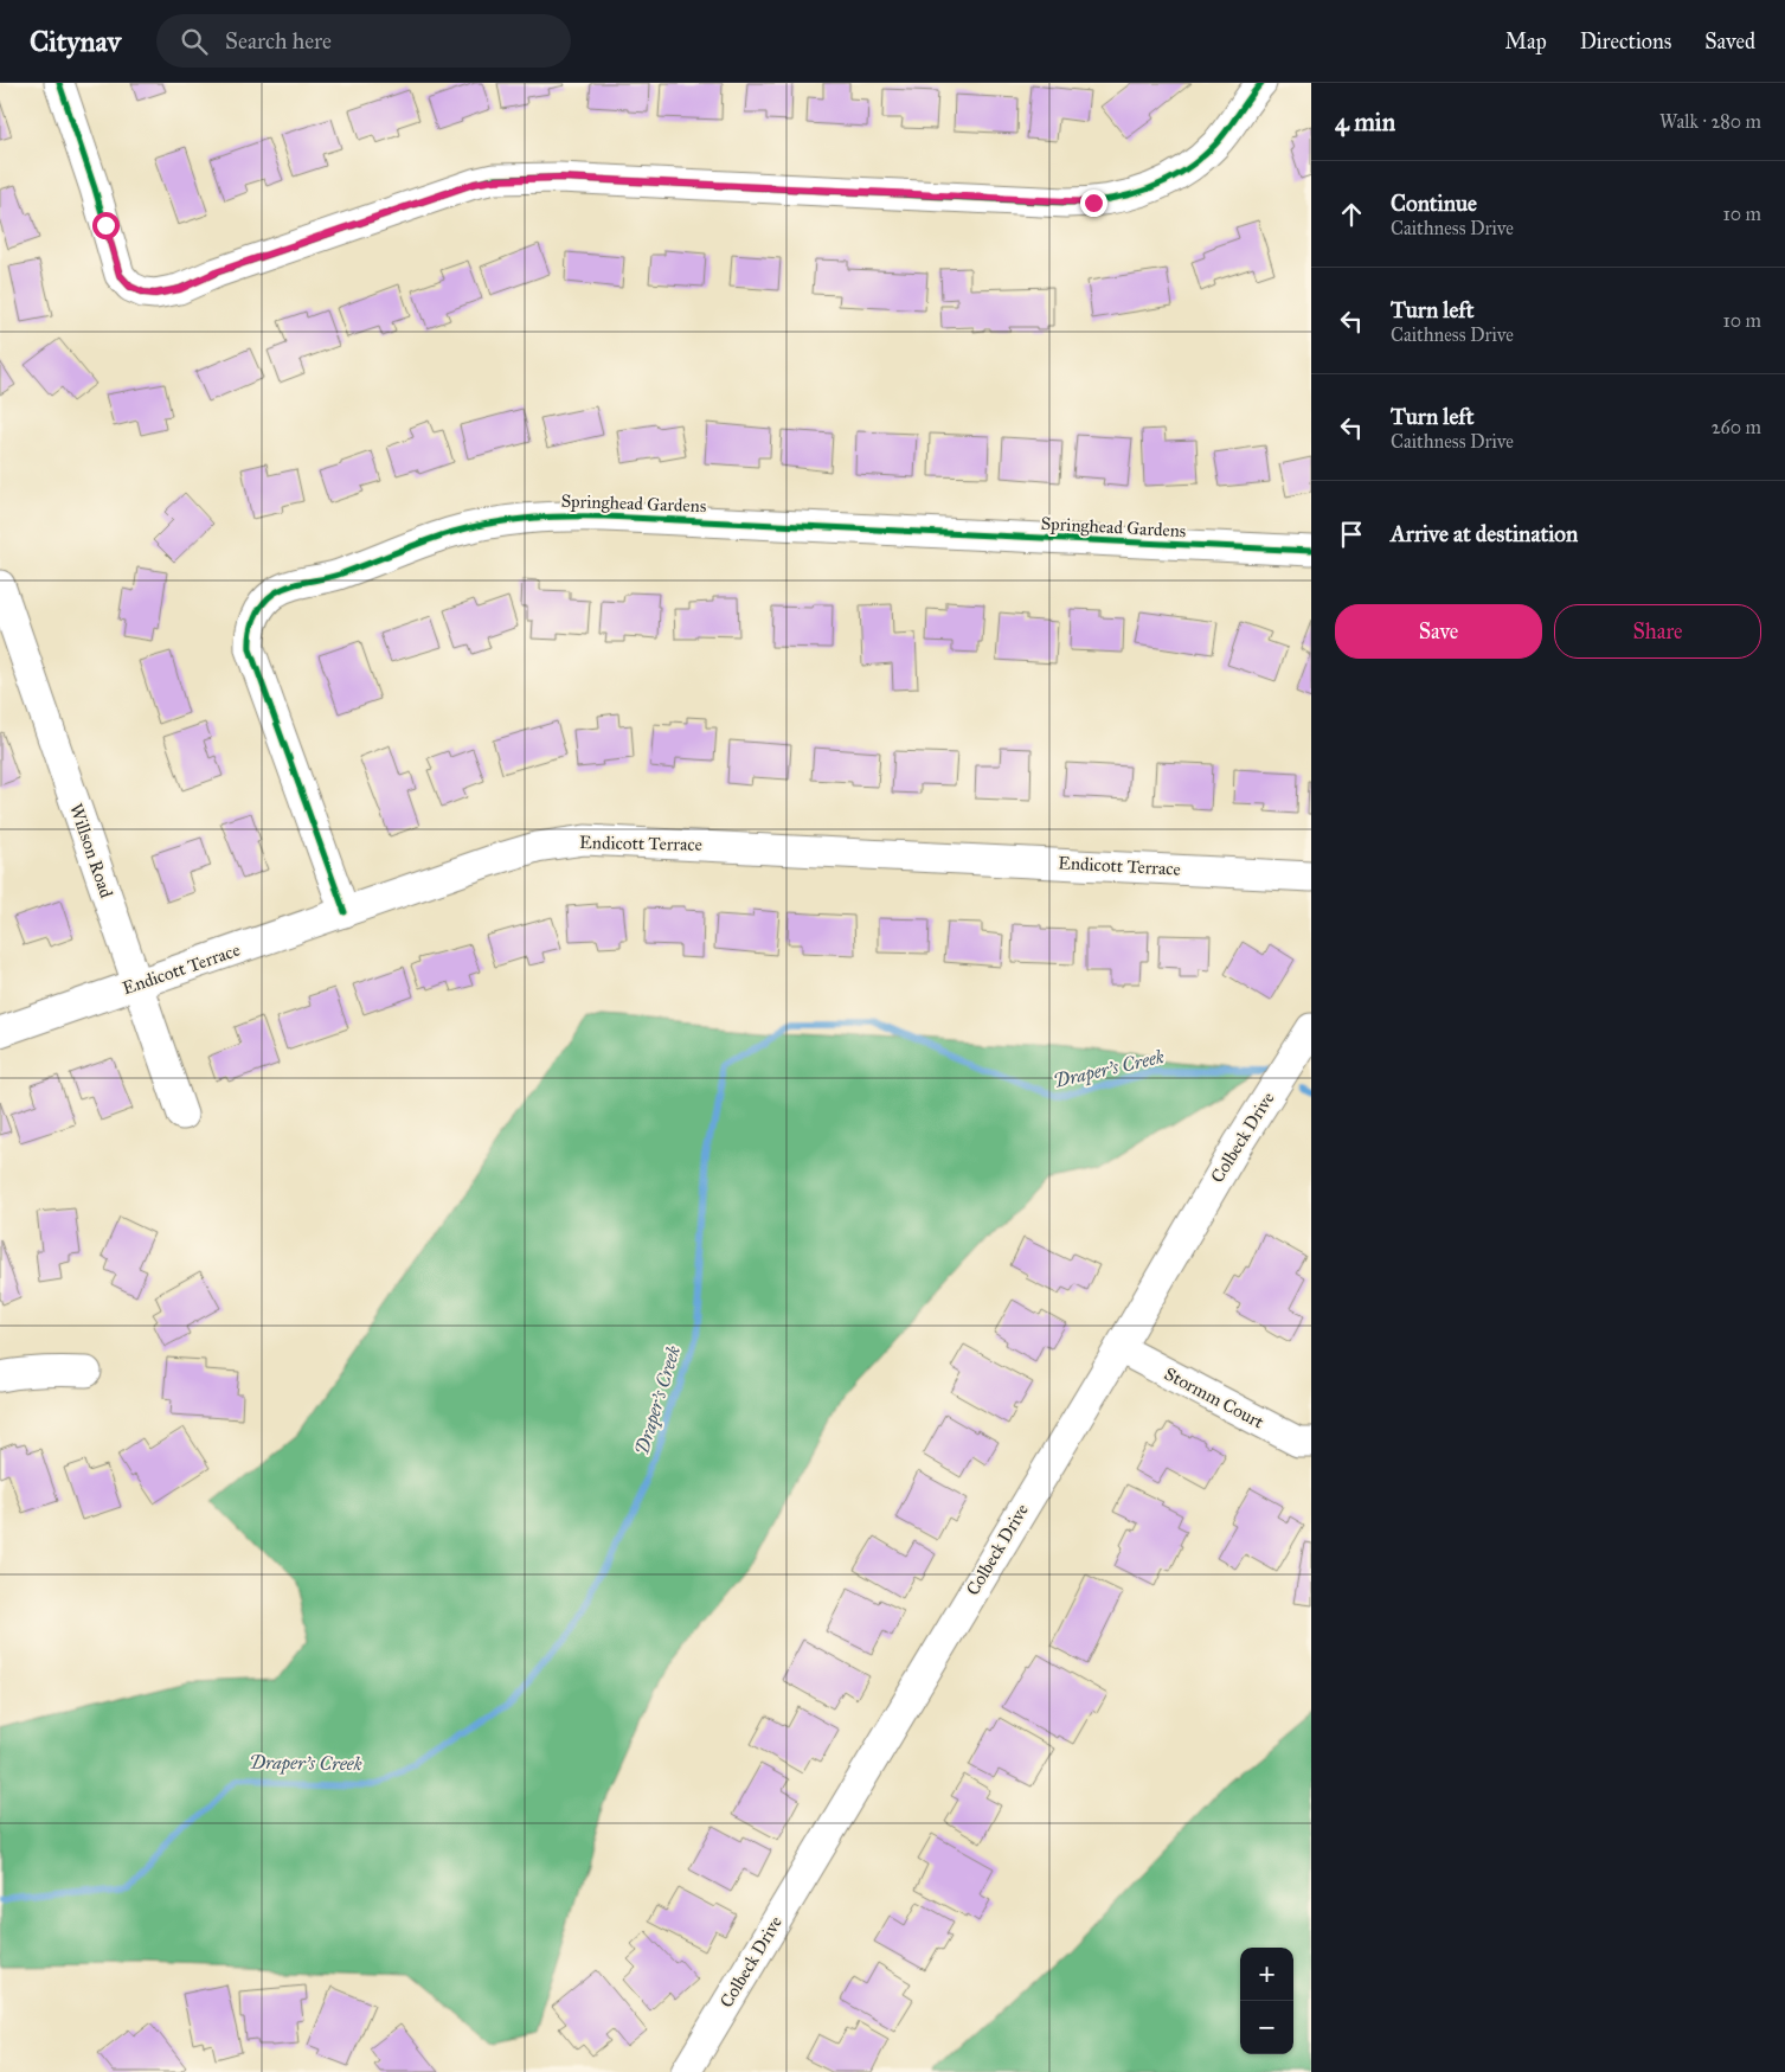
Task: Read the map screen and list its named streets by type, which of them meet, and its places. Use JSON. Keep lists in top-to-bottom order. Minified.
{"streets":{"street":["Springhead Gardens","Endicott Terrace","Willson Road","Colbeck Drive","Stormm Court"]},"crossings":[["Springhead Gardens","Endicott Terrace"],["Endicott Terrace","Willson Road"],["Colbeck Drive","Stormm Court"]],"water":["Draper's Creek"],"page":{"header":"Citynav","search":"Search here","nav":["Map","Directions","Saved"],"heading":["4 min","Walk · 280 m"],"list":[["Continue","Caithness Drive","10 m"],["Turn left","Caithness Drive","10 m"],["Turn left","Caithness Drive","260 m"],"Arrive at destination"],"buttons":["Save","Share"],"map_buttons":["+","−"]}}
